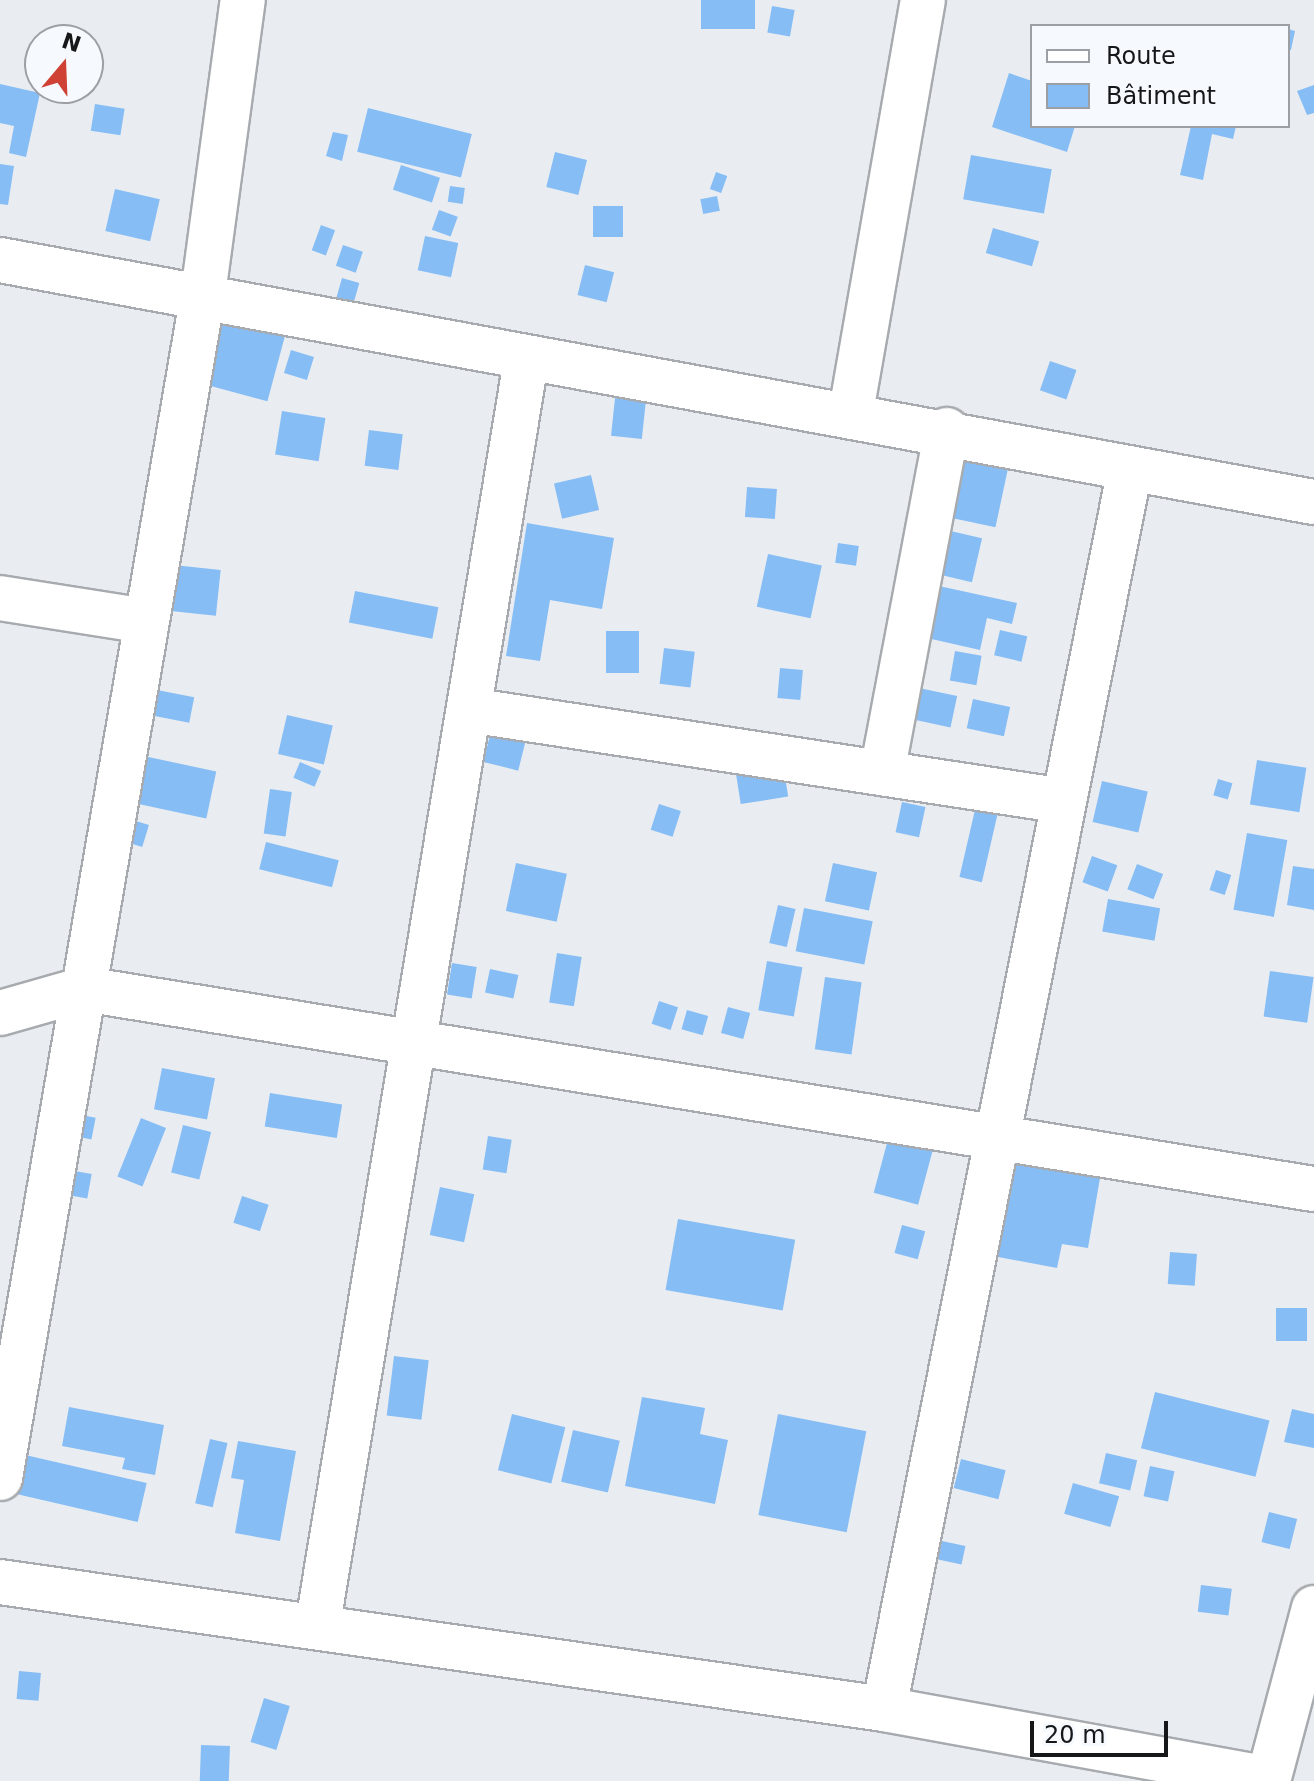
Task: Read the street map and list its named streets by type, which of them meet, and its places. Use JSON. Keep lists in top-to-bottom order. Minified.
{"legend":["Route","Bâtiment"],"scale_bar":"20 m","north":"top"}
